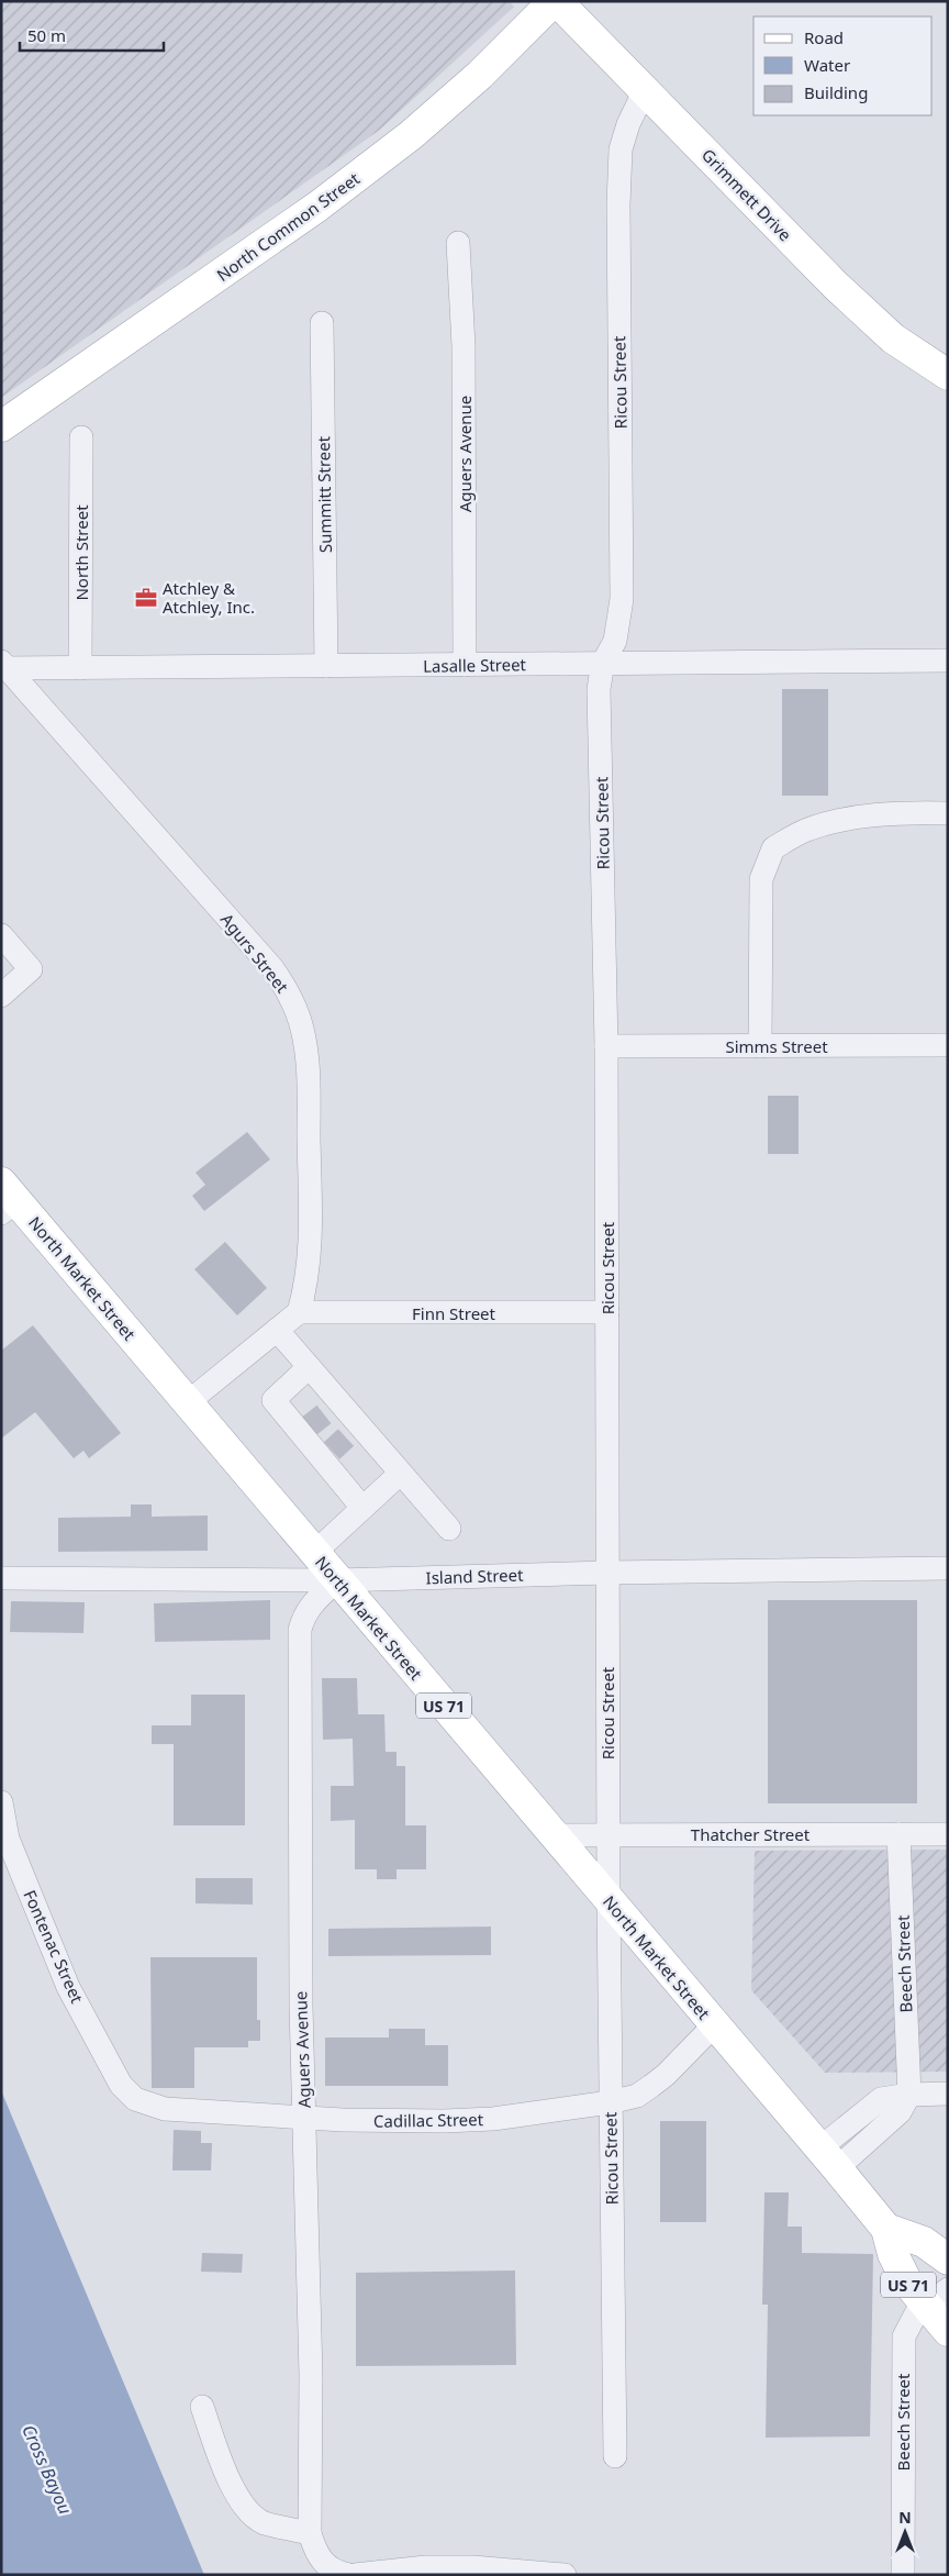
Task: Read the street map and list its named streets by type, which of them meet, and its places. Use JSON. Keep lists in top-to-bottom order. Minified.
{"streets":{"main road":["Grimmett Drive","North Common Street","North Market Street","US 71"],"street":["Ricou Street","Aguers Avenue","Summitt Street","North Street","Lasalle Street","Agurs Street","Simms Street","Finn Street","Island Street","Thatcher Street","Fontenac Street","Beech Street","Cadillac Street"]},"crossings":[["Grimmett Drive","North Common Street"],["Grimmett Drive","Ricou Street"],["Ricou Street","Lasalle Street"],["Ricou Street","Simms Street"],["Ricou Street","North Market Street"],["Ricou Street","Finn Street"],["Ricou Street","Island Street"],["Ricou Street","Thatcher Street"],["Ricou Street","Cadillac Street"],["Aguers Avenue","Lasalle Street"],["Aguers Avenue","North Market Street"],["Aguers Avenue","Island Street"],["Aguers Avenue","Cadillac Street"],["Summitt Street","Lasalle Street"],["North Street","Lasalle Street"],["Lasalle Street","Agurs Street"],["Agurs Street","Finn Street"],["North Market Street","Island Street"],["North Market Street","US 71"],["North Market Street","Thatcher Street"],["North Market Street","Beech Street"],["North Market Street","Cadillac Street"],["Thatcher Street","Beech Street"],["Fontenac Street","Cadillac Street"]],"water":["Cross Bayou"],"places":{"office":["Atchley & Atchley, Inc."]},"legend":["Road","Water","Building"],"scale_bar":"50 m","north":"top"}
